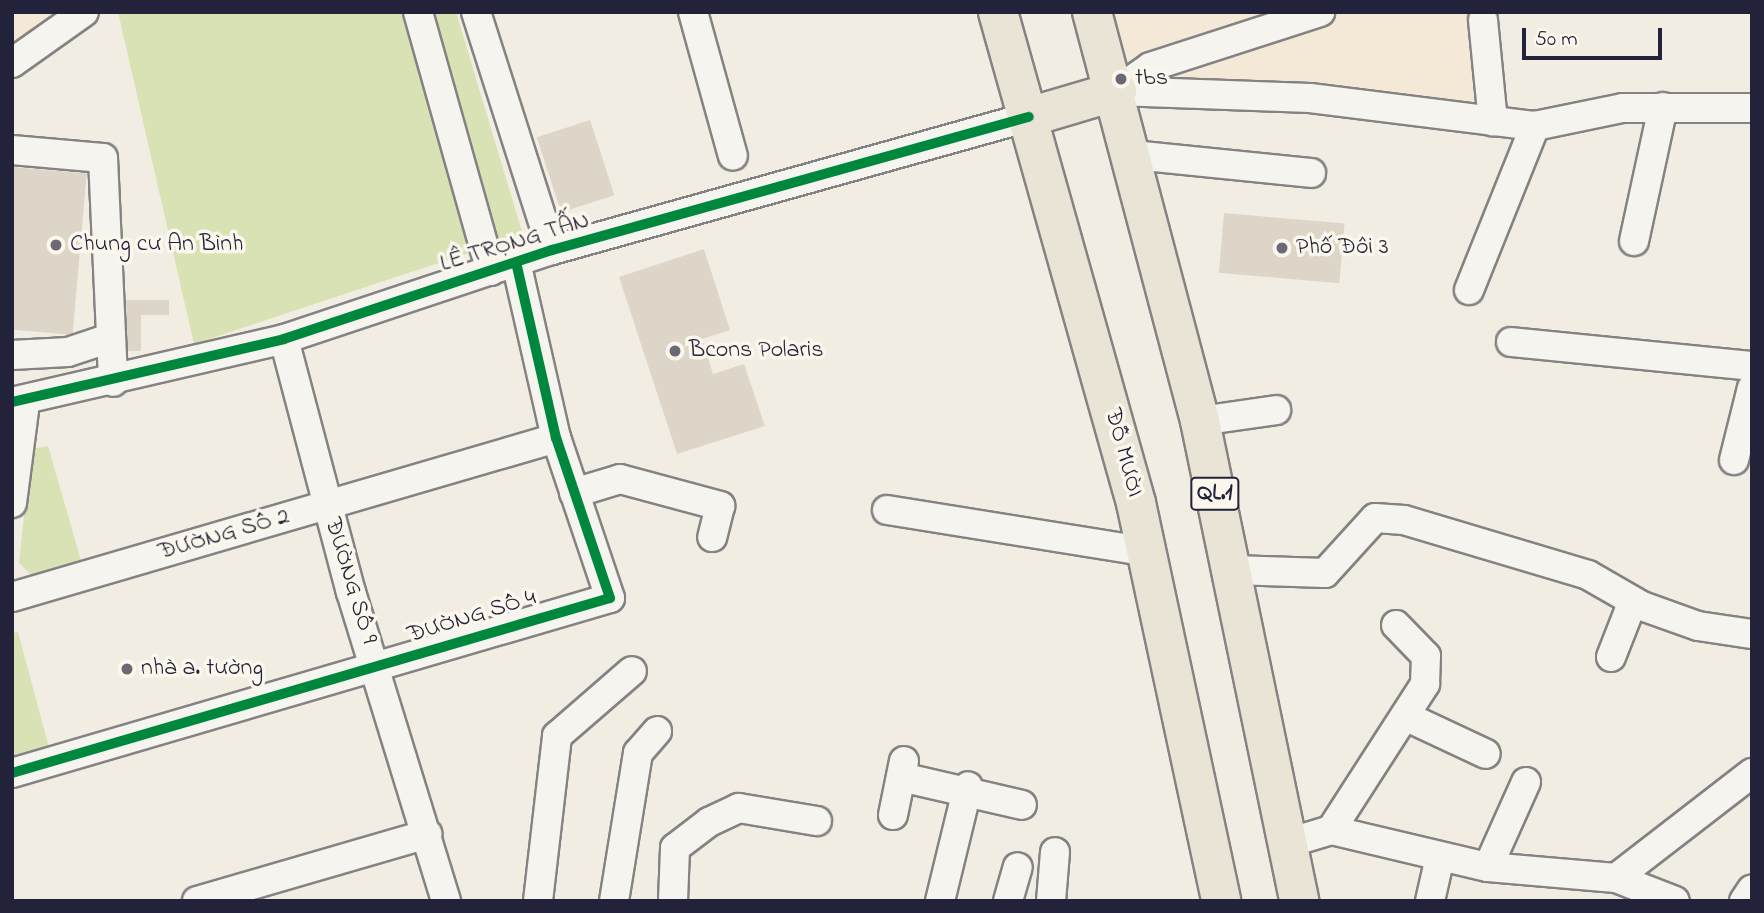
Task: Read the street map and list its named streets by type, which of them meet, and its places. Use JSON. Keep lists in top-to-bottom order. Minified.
{"streets":{"highway":["ĐỖ MƯỜI","QL.1"],"street":["LÊ TRỌNG TẤN","ĐƯỜNG SỐ 2","ĐƯỜNG SỐ 9","ĐƯỜNG SỐ 4"]},"crossings":[["LÊ TRỌNG TẤN","ĐỖ MƯỜI"],["LÊ TRỌNG TẤN","ĐƯỜNG SỐ 9"],["LÊ TRỌNG TẤN","ĐƯỜNG SỐ 4"],["ĐƯỜNG SỐ 2","ĐƯỜNG SỐ 9"],["ĐƯỜNG SỐ 2","ĐƯỜNG SỐ 4"],["ĐƯỜNG SỐ 9","ĐƯỜNG SỐ 4"]],"places":["tbs","Chung cư An Bình","Phố Đôi 3","Bcons Polaris","nhà a. tường"],"scale_bar":"50 m"}
